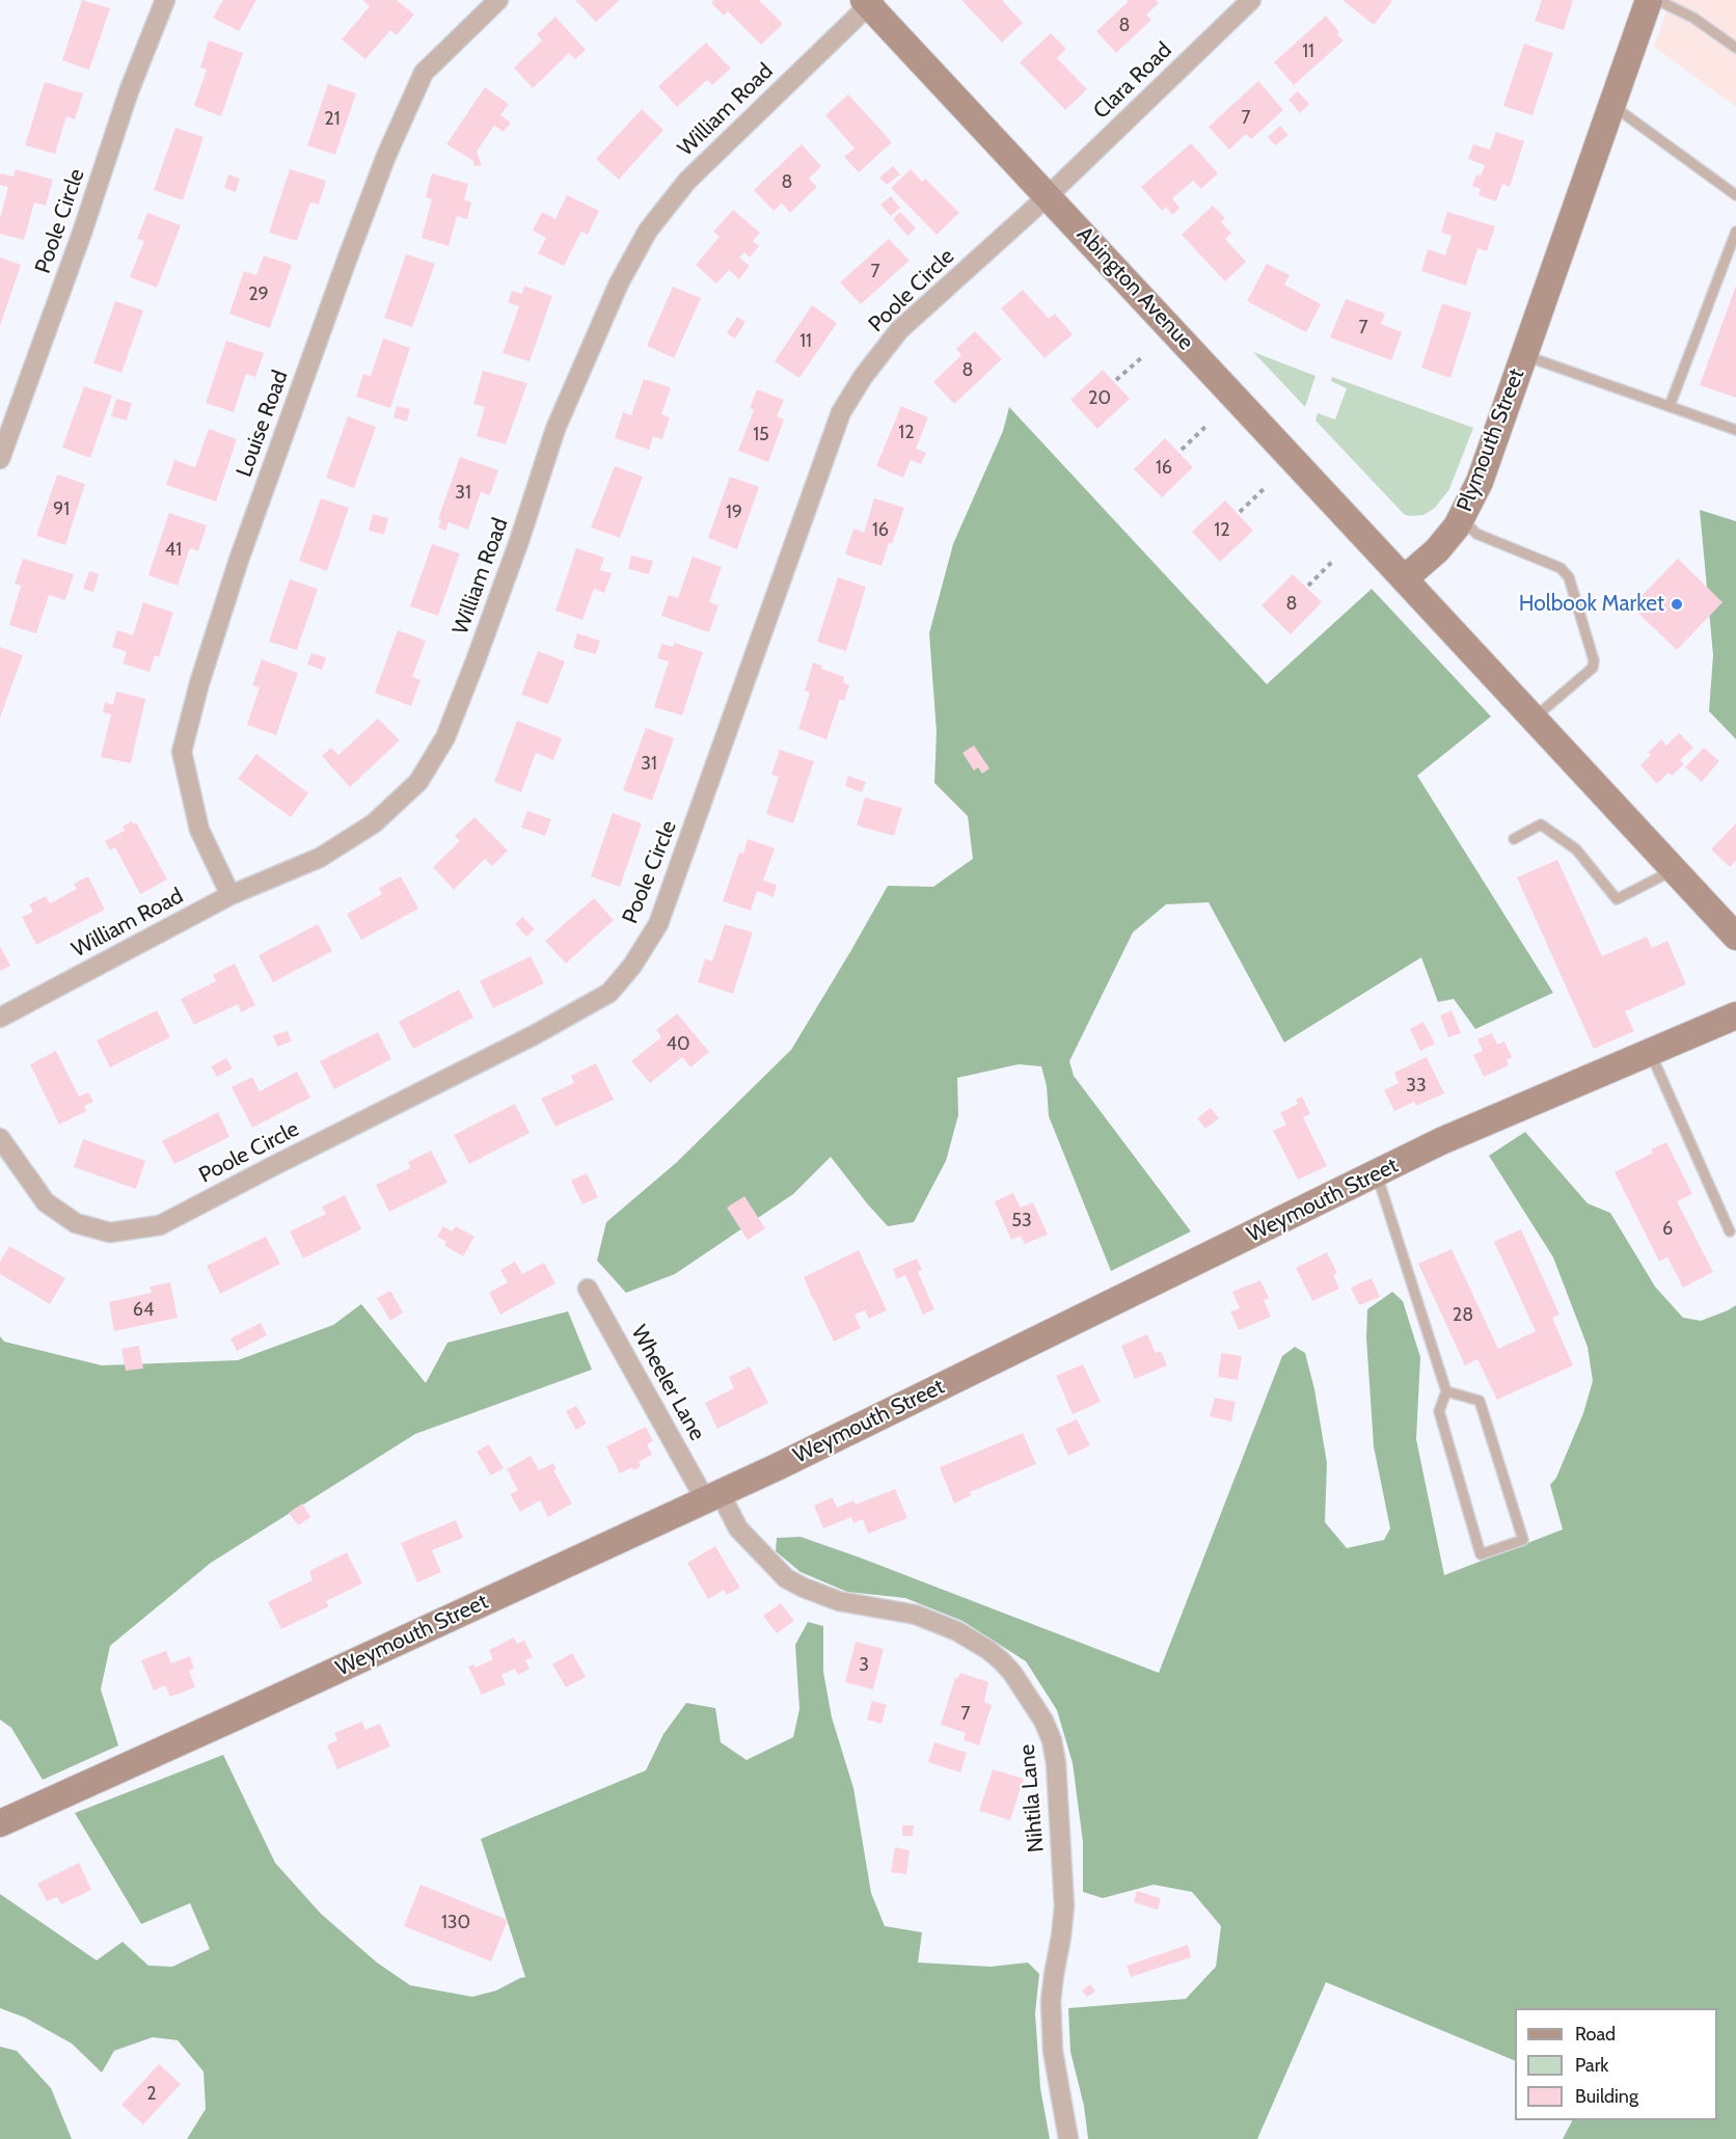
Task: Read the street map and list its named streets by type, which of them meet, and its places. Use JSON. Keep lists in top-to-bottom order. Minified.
{"streets":{"main road":["Abington Avenue","Plymouth Street","Weymouth Street"],"street":["Clara Road","William Road","Poole Circle","Louise Road","Wheeler Lane","Nihtila Lane"]},"crossings":[["Clara Road","Poole Circle"],["Clara Road","Abington Avenue"],["William Road","Abington Avenue"],["William Road","Louise Road"],["Poole Circle","Abington Avenue"],["Abington Avenue","Plymouth Street"],["Weymouth Street","Wheeler Lane"],["Weymouth Street","Nihtila Lane"],["Wheeler Lane","Nihtila Lane"]],"places":["Holbook Market"],"house_numbers":["8","11","7","21","8","7","29","7","11","8","20","12","15","16","31","91","19","16","12","41","8","31","40","33","53","6","64","28","3","7","130","2"],"legend":["Road","Park","Building"]}
